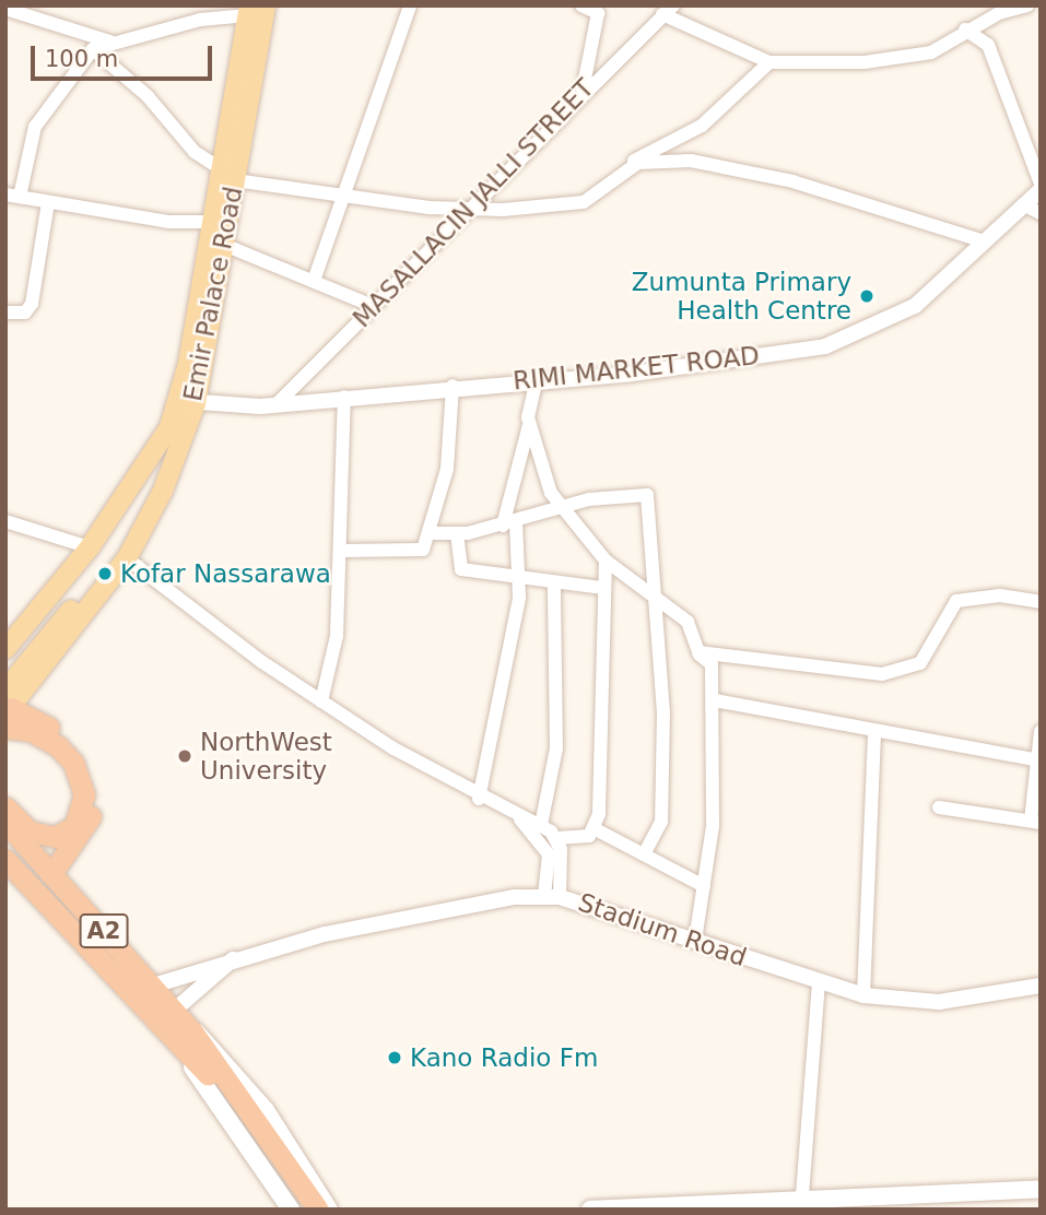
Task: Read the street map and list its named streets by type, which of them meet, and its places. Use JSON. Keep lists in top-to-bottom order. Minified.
{"streets":{"highway":["A2"],"main road":["Emir Palace Road"],"street":["MASALLACIN JALLI STREET","RIMI MARKET ROAD","Stadium Road"]},"crossings":[["MASALLACIN JALLI STREET","RIMI MARKET ROAD"],["Emir Palace Road","RIMI MARKET ROAD"],["Stadium Road","A2"]],"places":["Zumunta Primary Health Centre","Kofar Nassarawa","NorthWest University","Kano Radio Fm"],"scale_bar":"100 m"}
